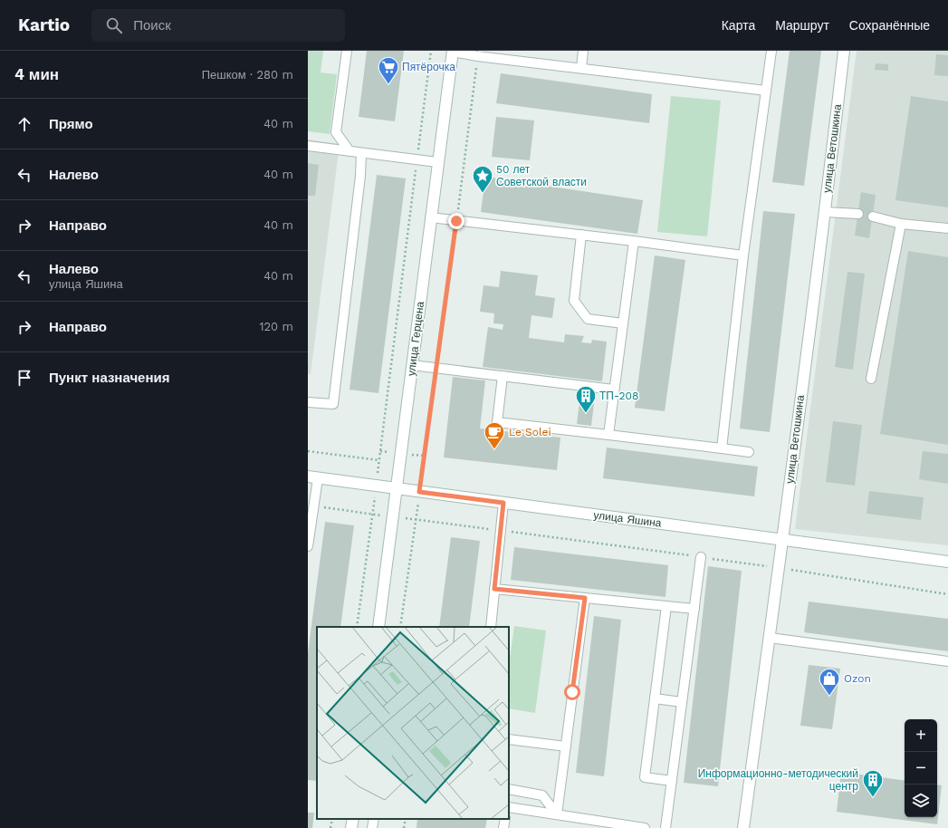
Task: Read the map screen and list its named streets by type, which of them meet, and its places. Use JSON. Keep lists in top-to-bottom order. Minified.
{"streets":{"street":["улица Ветошкина","улица Герцена","улица Яшина"]},"crossings":[["улица Ветошкина","улица Яшина"],["улица Герцена","улица Яшина"]],"places":{"supermarket":["Пятёрочка"],"place":["50 лет Советской власти"],"building":["ТП-208","Информационно-методический центр"],"cafe":["Le Solei"],"shop":["Ozon"]},"page":{"header":"Kartio","search":"Поиск","nav":["Карта","Маршрут","Сохранённые"],"heading":["4 мин","Пешком · 280 m"],"list":[["Прямо","40 m"],["Налево","40 m"],["Направо","40 m"],["Налево","улица Яшина","40 m"],["Направо","120 m"],"Пункт назначения"],"map_buttons":["+","−"]}}
